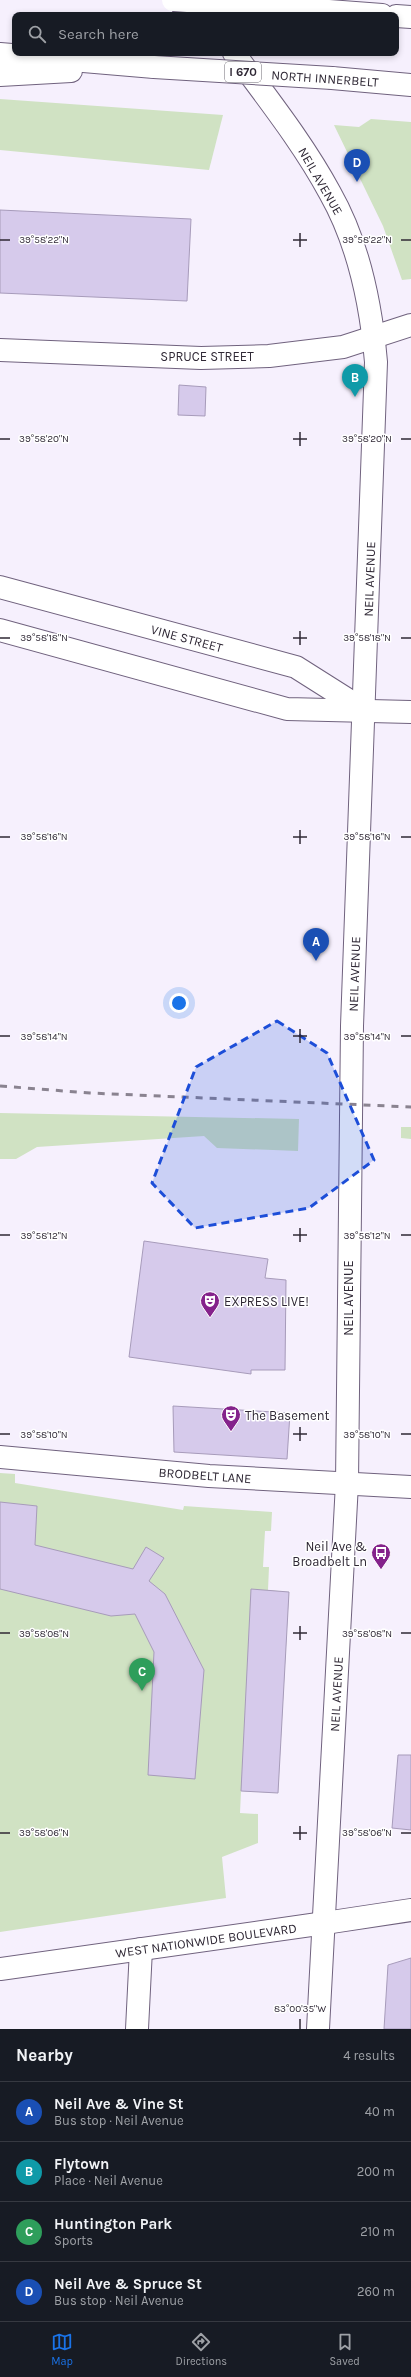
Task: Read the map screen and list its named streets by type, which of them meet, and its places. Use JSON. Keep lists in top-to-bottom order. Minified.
{"streets":{"main road":["I 670","NORTH INNERBELT","NEIL AVENUE","SPRUCE STREET","VINE STREET","BRODBELT LANE","WEST NATIONWIDE BOULEVARD"]},"crossings":[["NEIL AVENUE","SPRUCE STREET"],["NEIL AVENUE","VINE STREET"],["NEIL AVENUE","BRODBELT LANE"],["NEIL AVENUE","WEST NATIONWIDE BOULEVARD"]],"places":{"theatre":["EXPRESS LIVE!","The Basement"],"bus stop":["Neil Ave & Broadbelt Ln"]},"page":{"search":"Search here","pins":["D","B","A","C"],"heading":["Nearby","4 results"],"list":[{"mark":"A","name":"Neil Ave & Vine St","note":"Bus stop · Neil Avenue","value":"40 m"},{"mark":"B","name":"Flytown","note":"Place · Neil Avenue","value":"200 m"},{"mark":"C","name":"Huntington Park","note":"Sports","value":"210 m"},{"mark":"D","name":"Neil Ave & Spruce St","note":"Bus stop · Neil Avenue","value":"260 m"}],"nav":["Map","Directions","Saved"]},"coordinates":["39°58'22\"N","39°58'20\"N","39°58'18\"N","39°58'16\"N","39°58'14\"N","39°58'12\"N","39°58'10\"N","39°58'08\"N","39°58'06\"N","83°00'35\"W"]}
